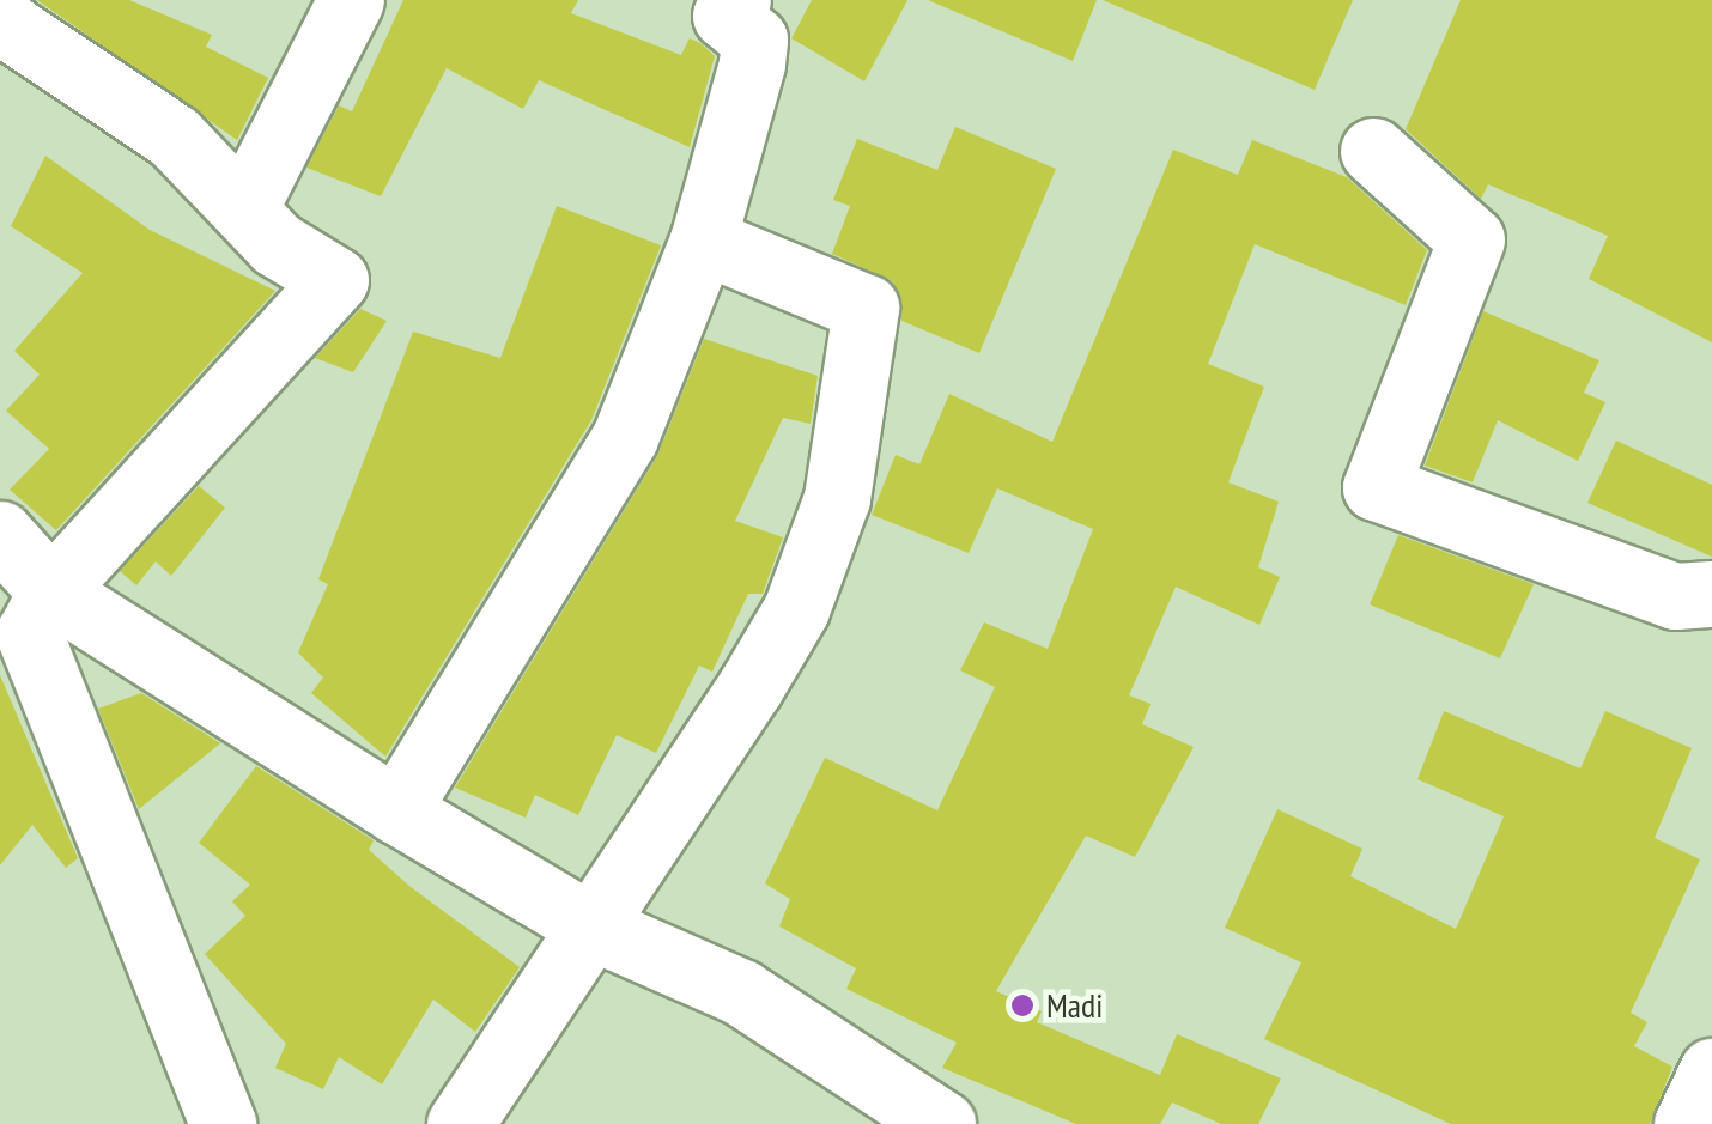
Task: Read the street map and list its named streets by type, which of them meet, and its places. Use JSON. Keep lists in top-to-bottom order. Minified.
{"places":["Madi"]}
